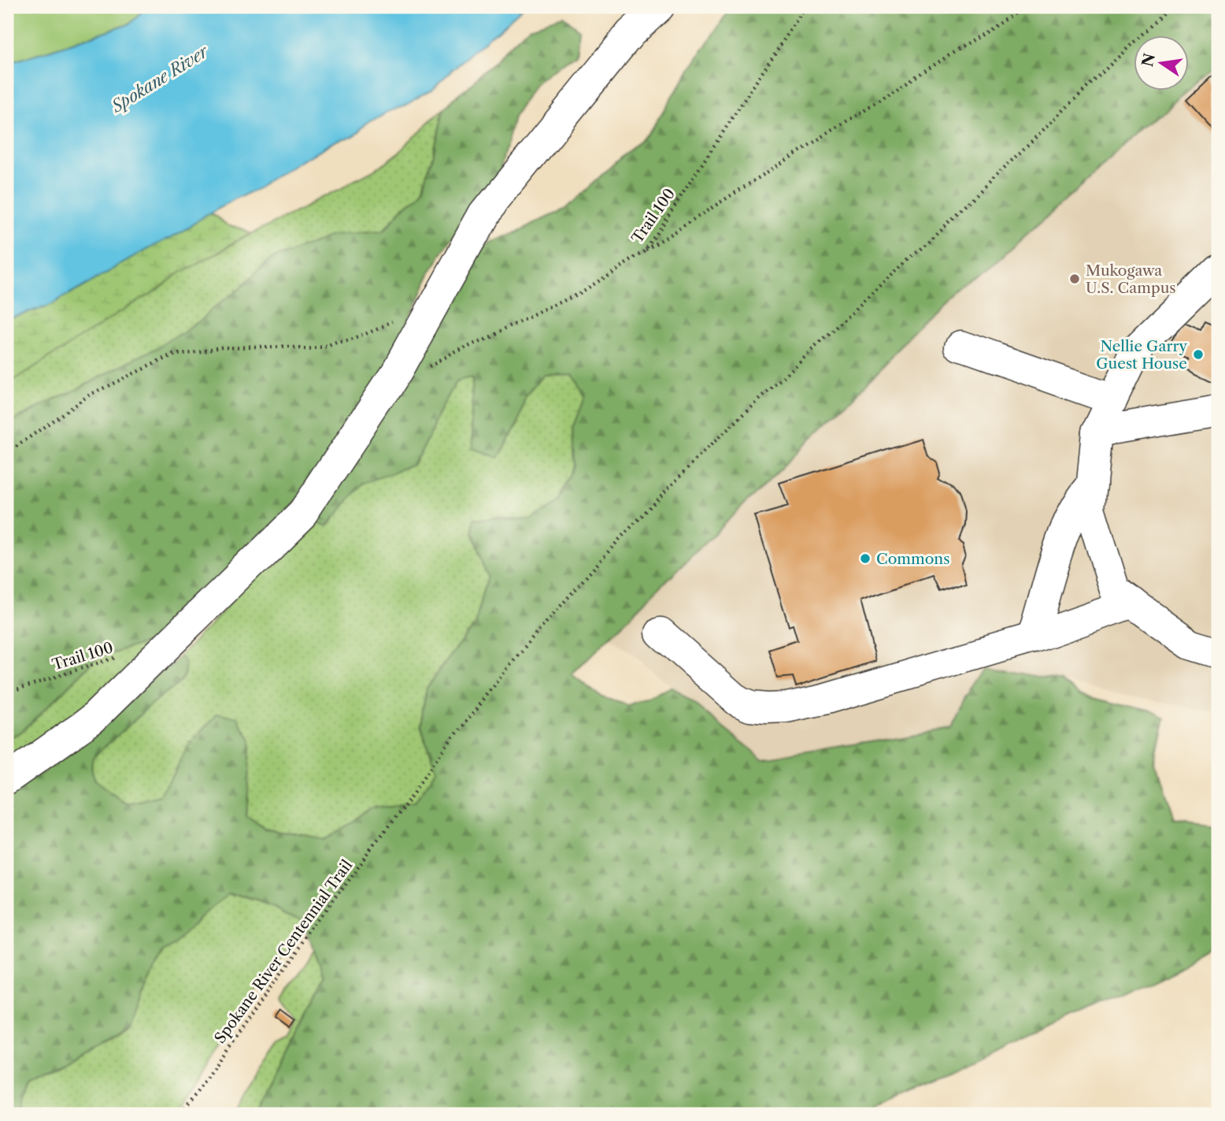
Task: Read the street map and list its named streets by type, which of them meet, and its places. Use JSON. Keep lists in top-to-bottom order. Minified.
{"streets":{"path":["Trail 100","Spokane River Centennial Trail"]},"water":["Spokane River"],"places":["Mukogawa U.S. Campus","Nellie Garry Guest House","Commons"],"north":"left"}
